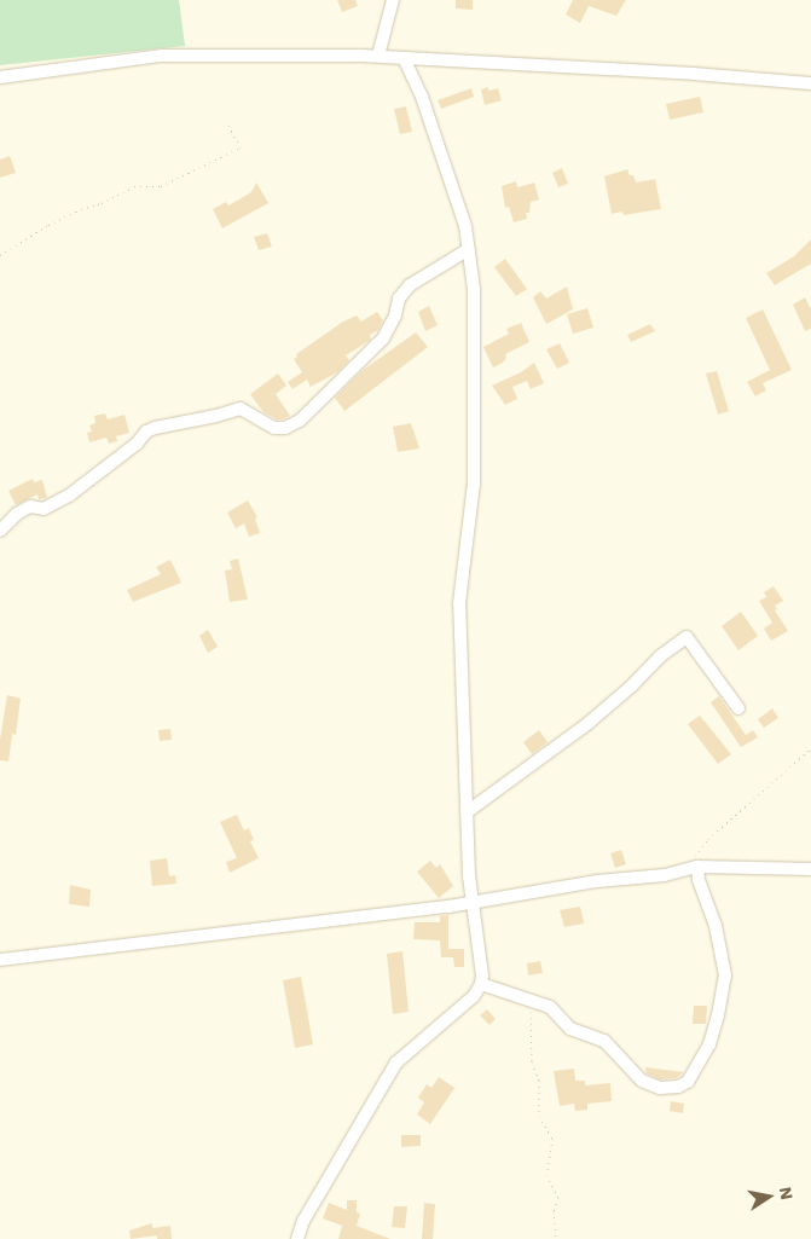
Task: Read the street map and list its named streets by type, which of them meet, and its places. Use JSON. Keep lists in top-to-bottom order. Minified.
{"north":"right"}
